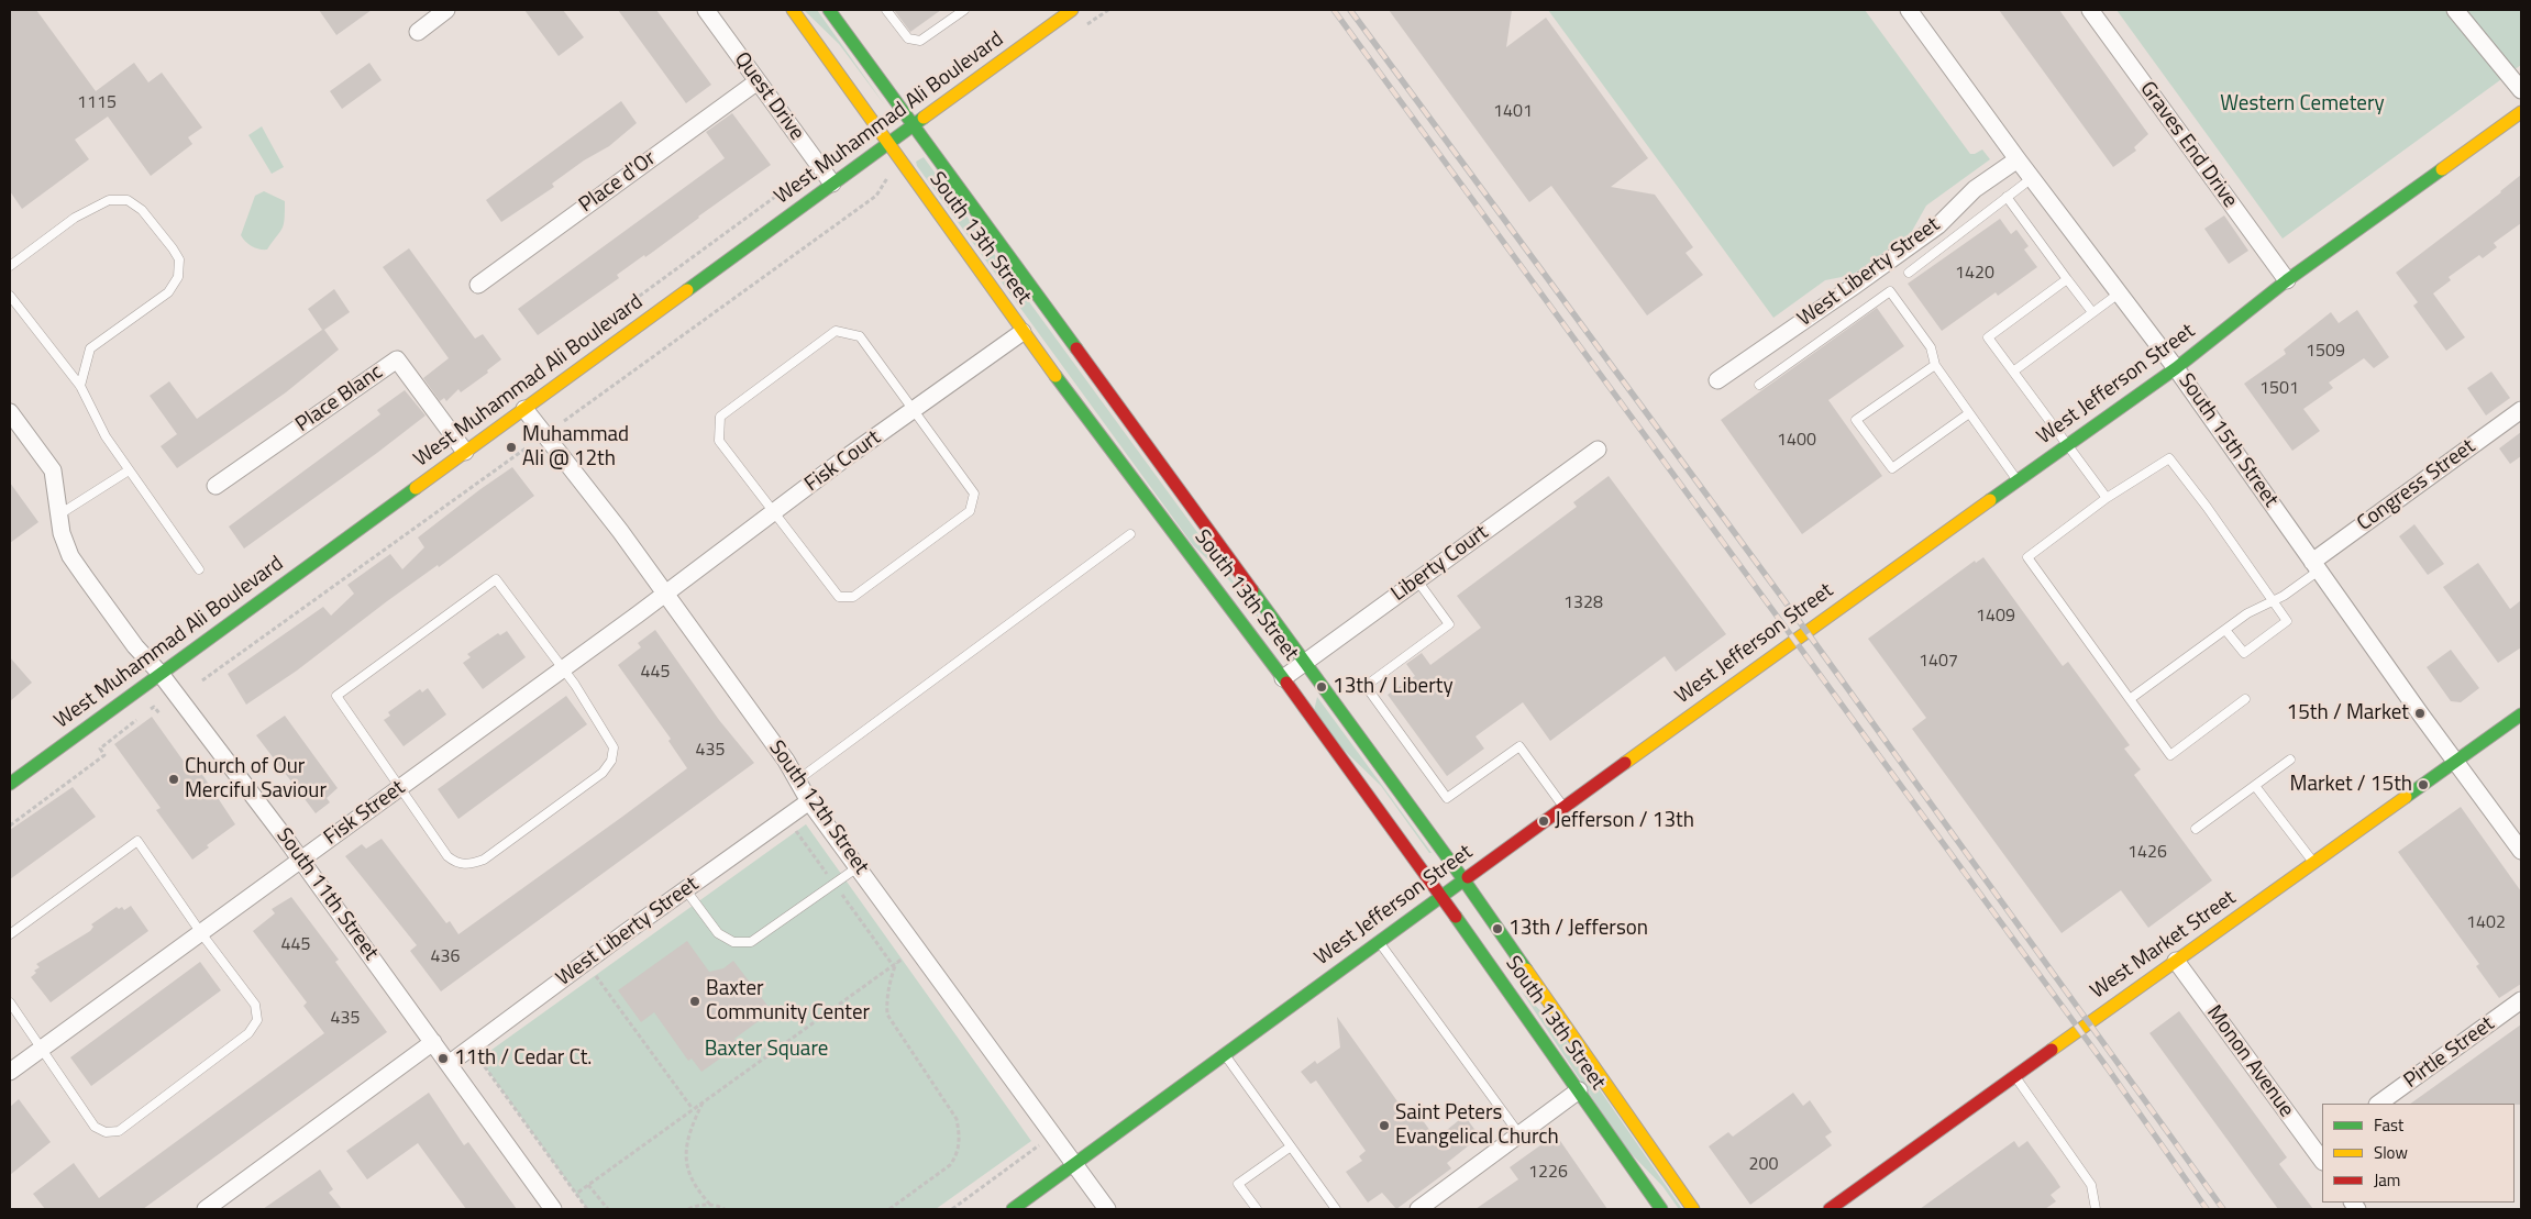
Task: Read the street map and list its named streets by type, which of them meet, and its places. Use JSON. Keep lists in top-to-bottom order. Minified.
{"streets":{"street":["Quest Drive","West Muhammad Ali Boulevard","Graves End Drive","Place d'Or","South 13th Street","West Liberty Street","West Jefferson Street","Place Blanc","South 15th Street","Fisk Court","Congress Street","Liberty Court","South 12th Street","Fisk Street","South 11th Street","West Market Street","Pirtle Street","Monon Avenue"]},"crossings":[["Quest Drive","West Muhammad Ali Boulevard"],["Quest Drive","Place d'Or"],["West Muhammad Ali Boulevard","South 13th Street"],["West Muhammad Ali Boulevard","Place Blanc"],["West Muhammad Ali Boulevard","South 12th Street"],["West Muhammad Ali Boulevard","South 11th Street"],["Graves End Drive","West Jefferson Street"],["South 13th Street","West Jefferson Street"],["South 13th Street","Fisk Court"],["South 13th Street","Liberty Court"],["West Liberty Street","South 15th Street"],["West Liberty Street","South 12th Street"],["West Liberty Street","South 11th Street"],["West Jefferson Street","South 15th Street"],["West Jefferson Street","South 12th Street"],["South 15th Street","Congress Street"],["South 15th Street","West Market Street"],["Fisk Court","South 12th Street"],["Fisk Court","Fisk Street"],["South 12th Street","Fisk Street"],["Fisk Street","South 11th Street"],["West Market Street","Monon Avenue"]],"parks":["Western Cemetery","Baxter Square"],"places":["Muhammad Ali @ 12th","13th / Liberty","15th / Market","Church of Our Merciful Saviour","Market / 15th","Jefferson / 13th","13th / Jefferson","Baxter Community Center","11th / Cedar Ct.","Saint Peters Evangelical Church"],"house_numbers":["1115","1401","1420","1509","1501","1400","1328","1409","1407","445","435","1426","1402","445","436","435","200","1226"],"legend":["Fast","Slow","Jam"]}
